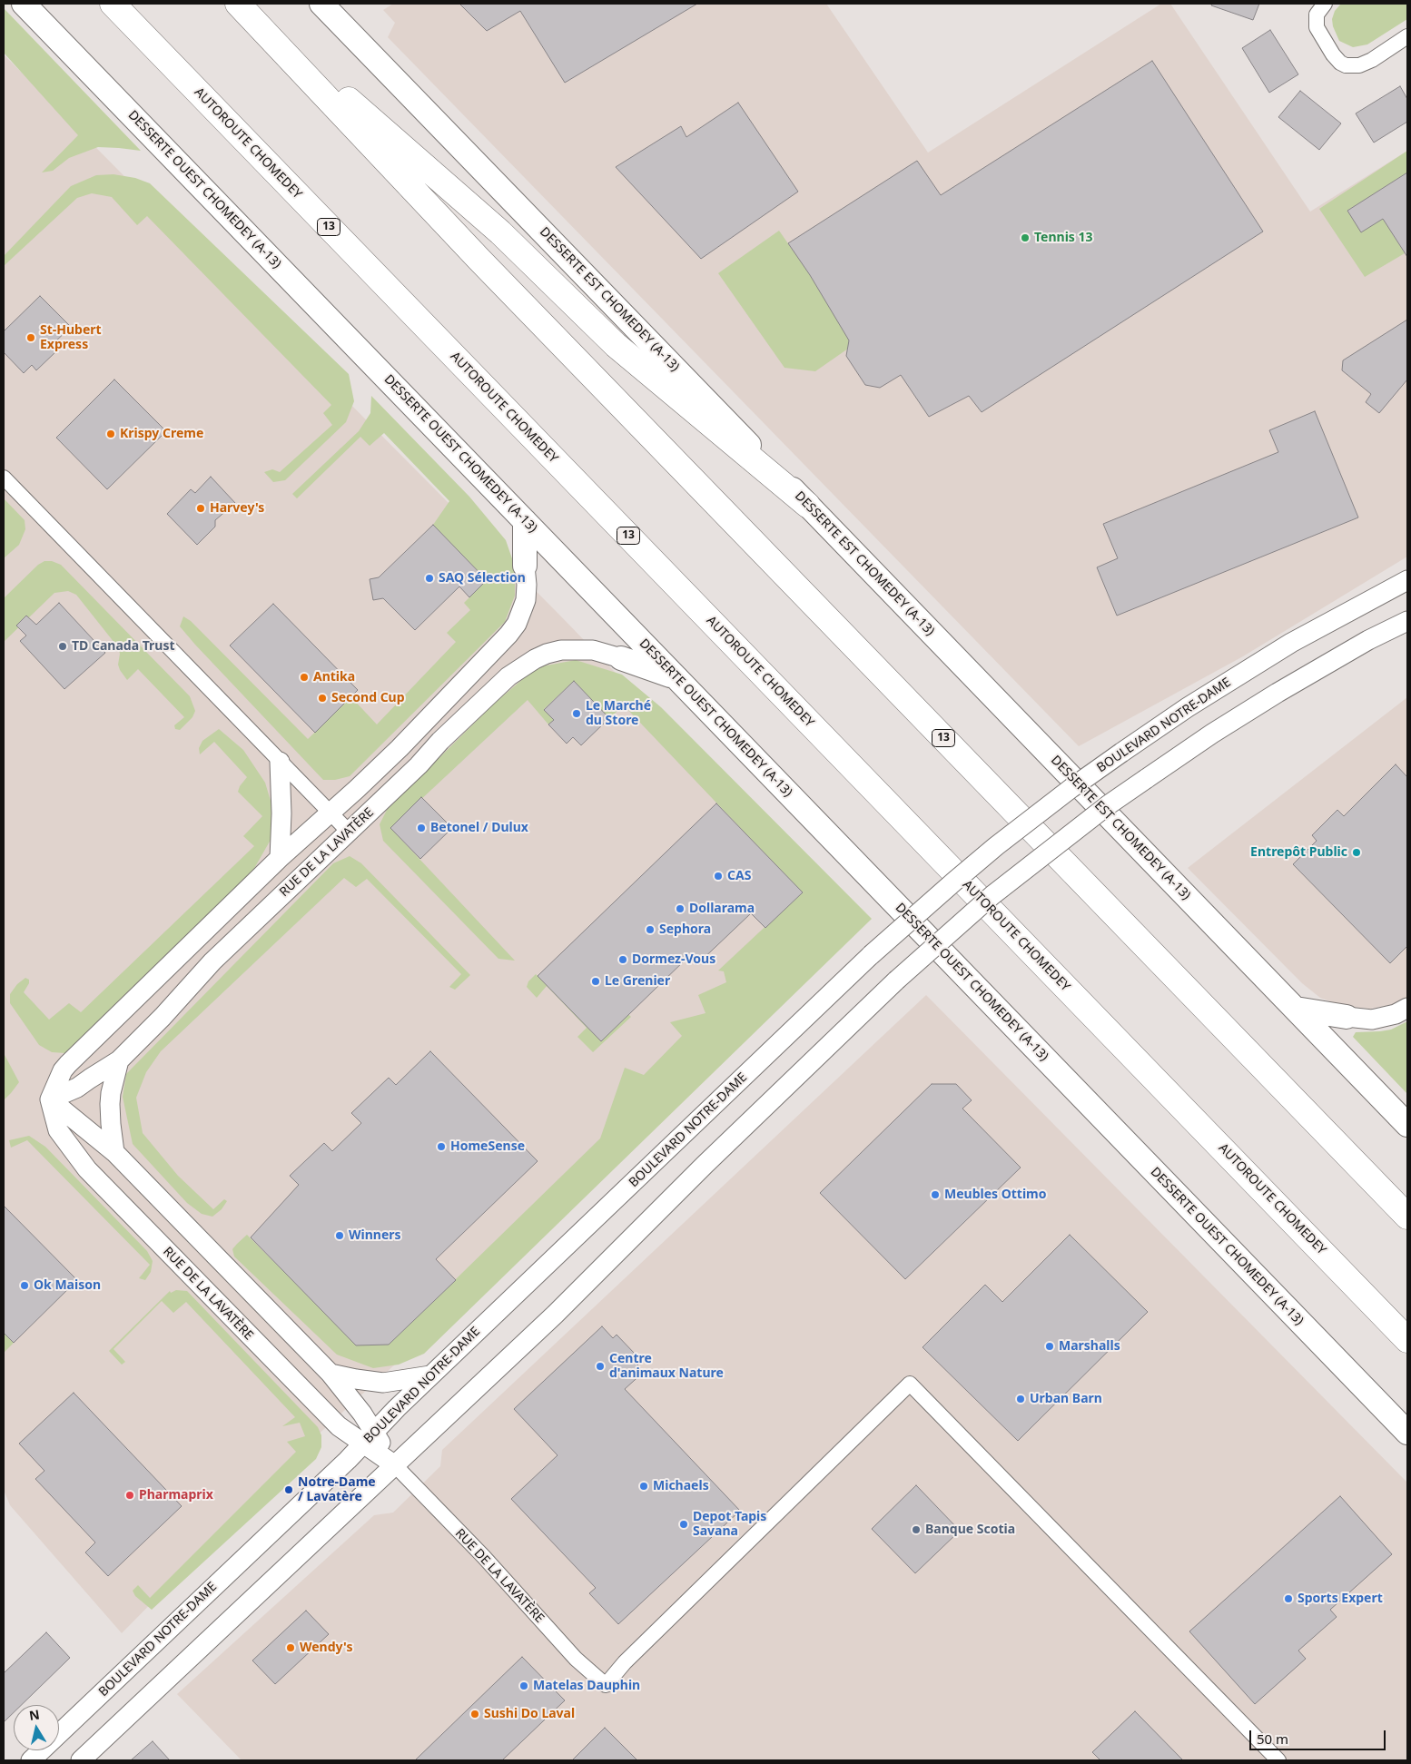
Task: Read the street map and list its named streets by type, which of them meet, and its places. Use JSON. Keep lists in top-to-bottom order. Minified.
{"streets":{"highway":["AUTOROUTE CHOMEDEY","13"],"main road":["DESSERTE OUEST CHOMEDEY (A-13)","DESSERTE EST CHOMEDEY (A-13)"],"street":["BOULEVARD NOTRE-DAME","RUE DE LA LAVATÈRE"]},"crossings":[["BOULEVARD NOTRE-DAME","RUE DE LA LAVATÈRE"]],"places":["Tennis 13","St-Hubert Express","Krispy Creme","Harvey's","SAQ Sélection","TD Canada Trust","Antika","Second Cup","Le Marché du Store","Betonel / Dulux","Entrepôt Public","CAS","Dollarama","Sephora","Dormez-Vous","Le Grenier","HomeSense","Meubles Ottimo","Winners","Ok Maison","Marshalls","Centre d'animaux Nature","Urban Barn","Michaels","Notre-Dame / Lavatère","Pharmaprix","Depot Tapis Savana","Banque Scotia","Sports Expert","Wendy's","Matelas Dauphin","Sushi Do Laval"],"scale_bar":"50 m","north":"top"}
